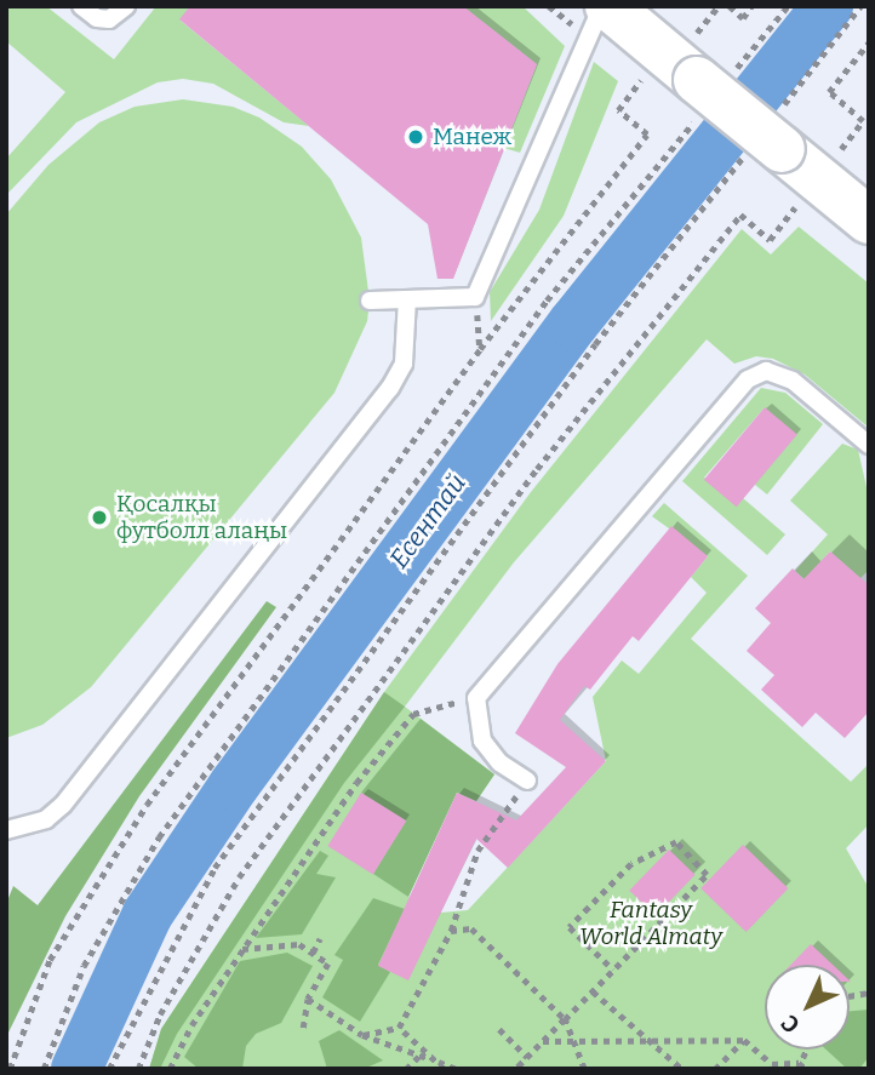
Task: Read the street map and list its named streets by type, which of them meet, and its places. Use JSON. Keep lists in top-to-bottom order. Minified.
{"water":["Есентай"],"parks":["Fantasy World Almaty"],"places":["Манеж","Қосалқы футболл алаңы"],"north":"bottom left"}
